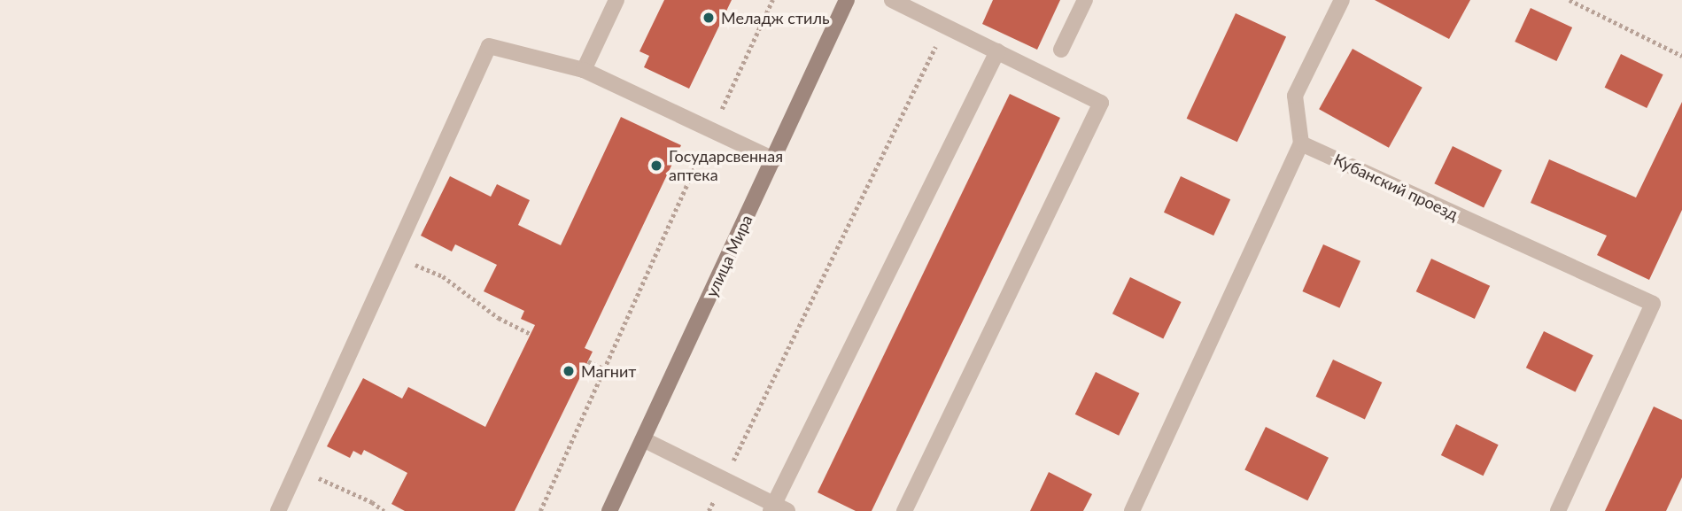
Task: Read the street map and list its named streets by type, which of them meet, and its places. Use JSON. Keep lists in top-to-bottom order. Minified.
{"streets":{"main road":["улица Мира"],"street":["Кубанский проезд"]},"places":["Меладж стиль","Государсвенная аптека","Магнит"]}
